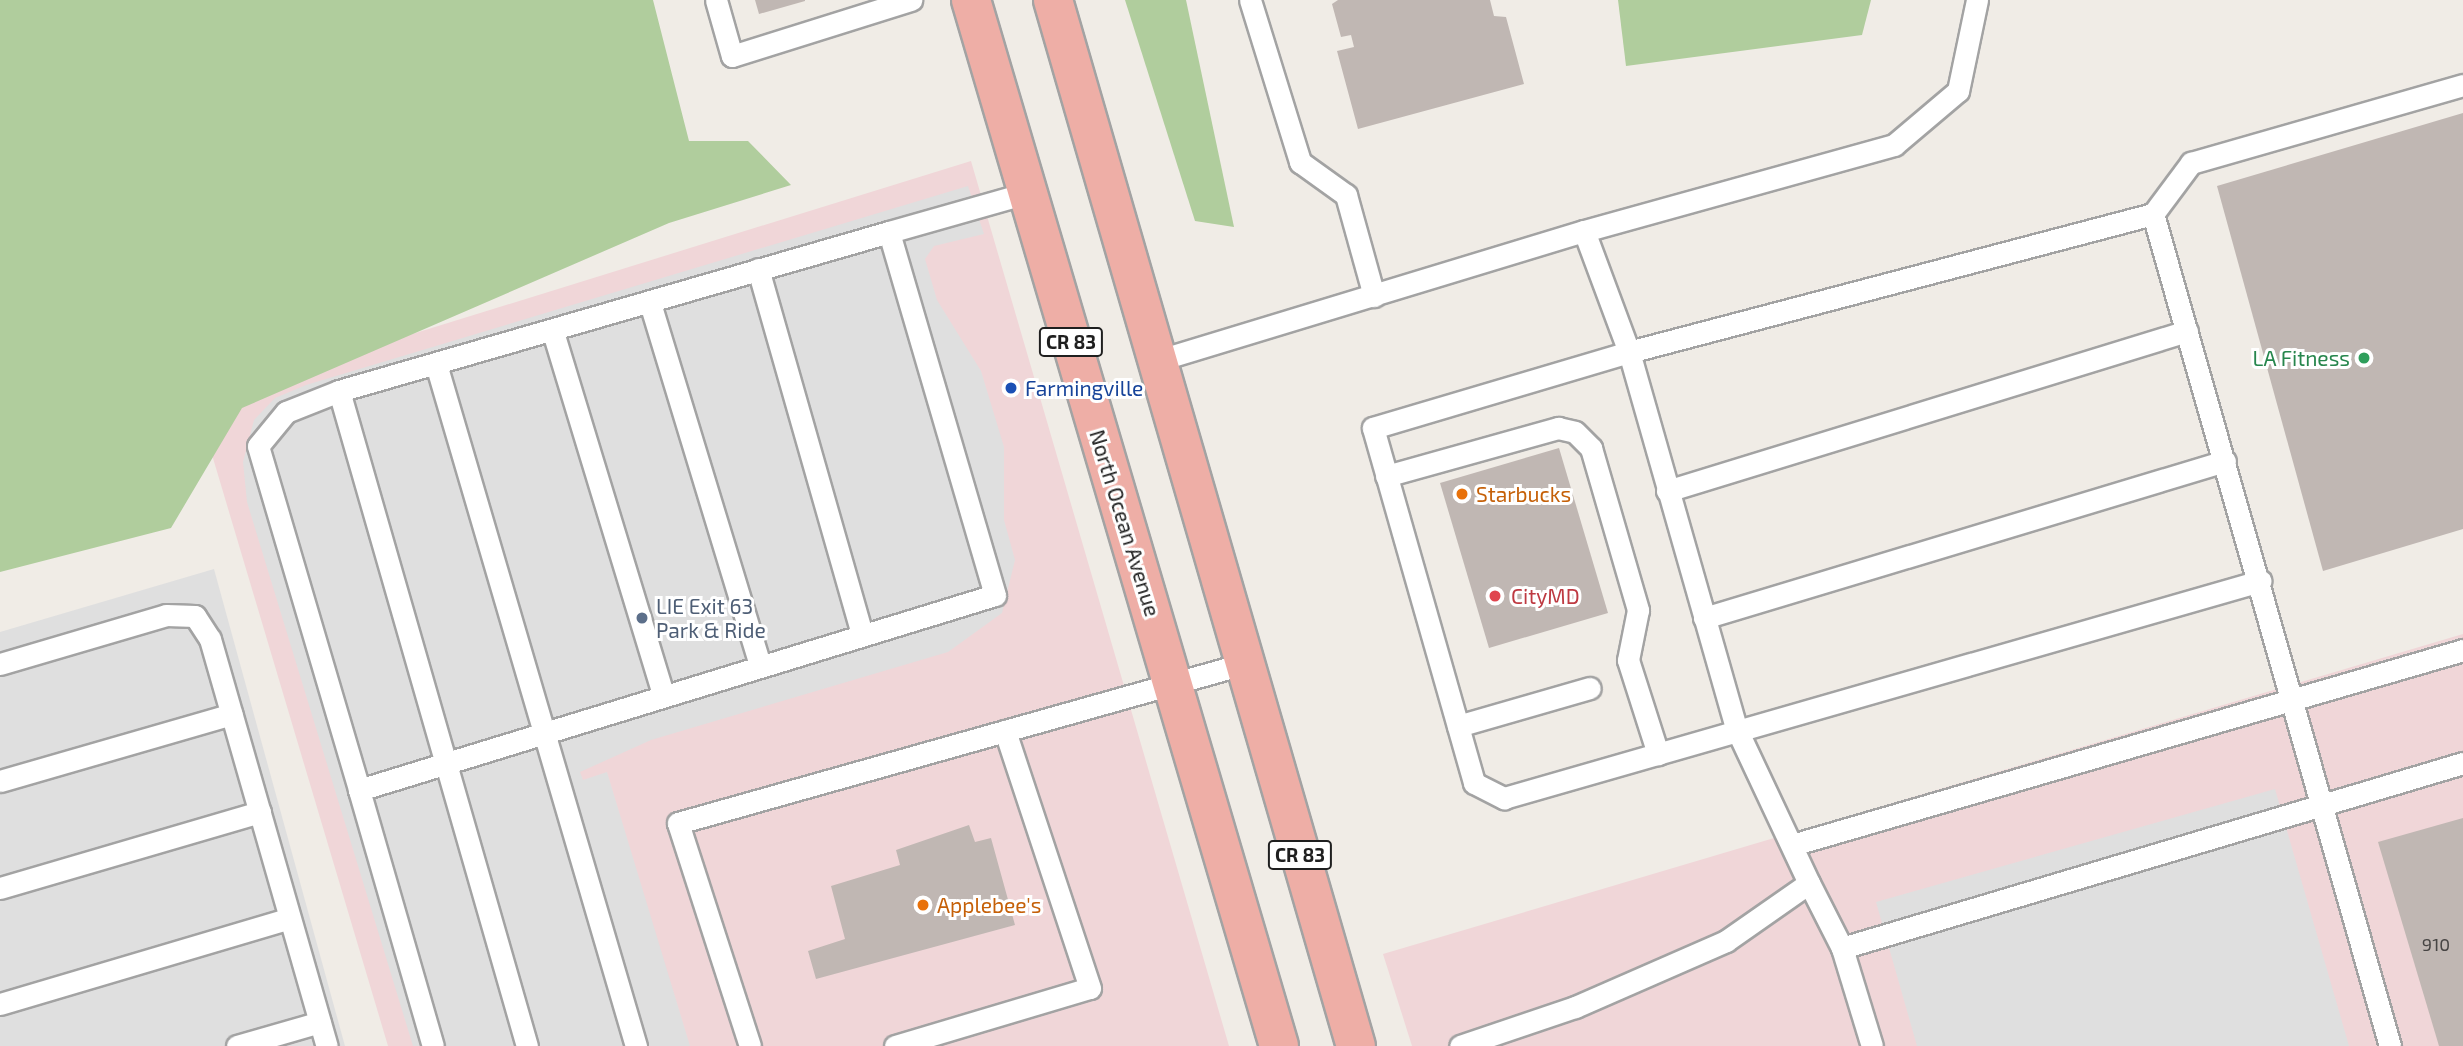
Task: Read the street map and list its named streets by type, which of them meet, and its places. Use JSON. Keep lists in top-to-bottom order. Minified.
{"streets":{"highway":["CR 83","North Ocean Avenue"]},"places":["LA Fitness","Farmingville","Starbucks","CityMD","LIE Exit 63 Park & Ride","Applebee's"],"house_numbers":["910"]}
